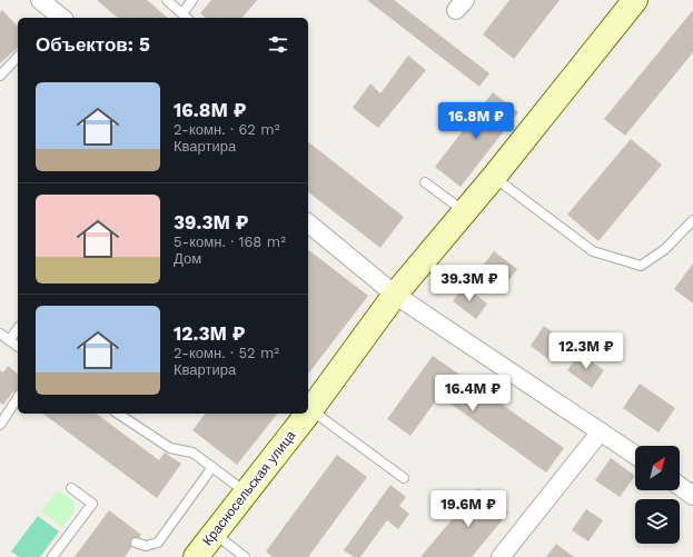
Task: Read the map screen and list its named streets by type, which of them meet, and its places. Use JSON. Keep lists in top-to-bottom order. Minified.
{"streets":{"main road":["Красносельская улица"]},"north":"top right","page":{"heading":"Объектов: 5","list":[{"name":"16.8M ₽","note":"2-комн. · 62 m² · Квартира"},{"name":"39.3M ₽","note":"5-комн. · 168 m² · Дом"},{"name":"12.3M ₽","note":"2-комн. · 52 m² · Квартира"}],"price":["16.8M ₽","39.3M ₽","12.3M ₽","16.4M ₽","19.6M ₽"]}}
